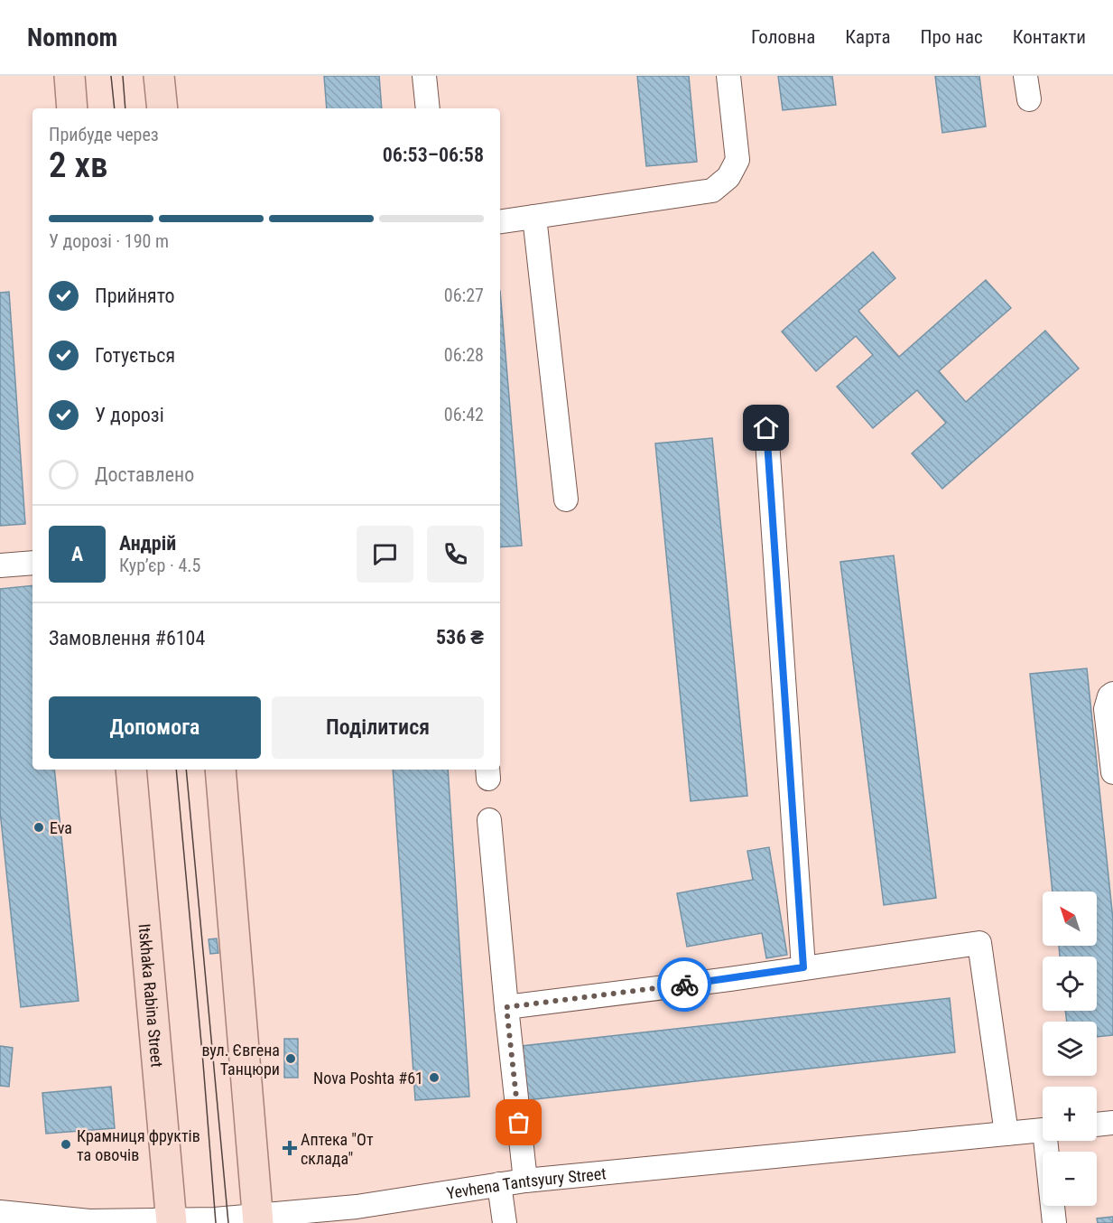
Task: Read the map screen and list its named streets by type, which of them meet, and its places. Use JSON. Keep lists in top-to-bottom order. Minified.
{"streets":{"main road":["Itskhaka Rabina Street"],"street":["Yevhena Tantsyury Street"]},"crossings":[["Itskhaka Rabina Street","Yevhena Tantsyury Street"]],"places":{"other":["Eva","вул. Євгена Танцюри","Nova Poshta #61","Крамниця фруктів та овочів"],"health":["Аптека \"От склада\""]},"north":"top left","page":{"header":"Nomnom","nav":["Головна","Карта","Про нас","Контакти"],"heading":["2 хв","Прибуде через","06:53–06:58"],"panel":["Андрій","Кур’єр · 4.5","Замовлення #6104","536 ₴"],"bar":"У дорозі · 190 m","list":[["Прийнято","06:27"],["Готується","06:28"],["У дорозі","06:42"],"Доставлено"],"round":"А","buttons":["Допомога","Поділитися"],"map_buttons":["+","−"]}}
